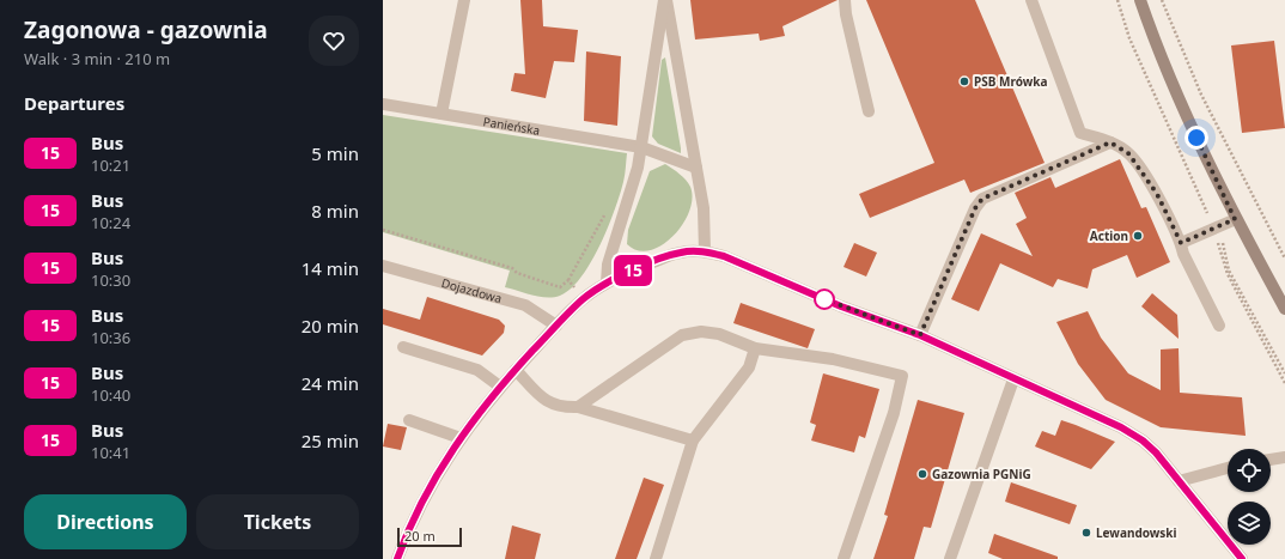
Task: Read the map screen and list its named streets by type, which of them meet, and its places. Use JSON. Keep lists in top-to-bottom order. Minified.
{"streets":{"street":["Panieńska","Dojazdowa"]},"places":["PSB Mrówka","Action","Gazownia PGNiG","Lewandowski"],"lines":["bus line 15"],"scale_bar":"20 m","page":{"heading":[["Zagonowa - gazownia","Walk · 3 min · 210 m"],"Departures"],"on_map":"15","list":[{"mark":"15","name":"Bus","note":"10:21","value":"5 min"},{"mark":"15","name":"Bus","note":"10:24","value":"8 min"},{"mark":"15","name":"Bus","note":"10:30","value":"14 min"},{"mark":"15","name":"Bus","note":"10:36","value":"20 min"},{"mark":"15","name":"Bus","note":"10:40","value":"24 min"},{"mark":"15","name":"Bus","note":"10:41","value":"25 min"}],"buttons":["Directions","Tickets"],"scale":"20 m"}}
